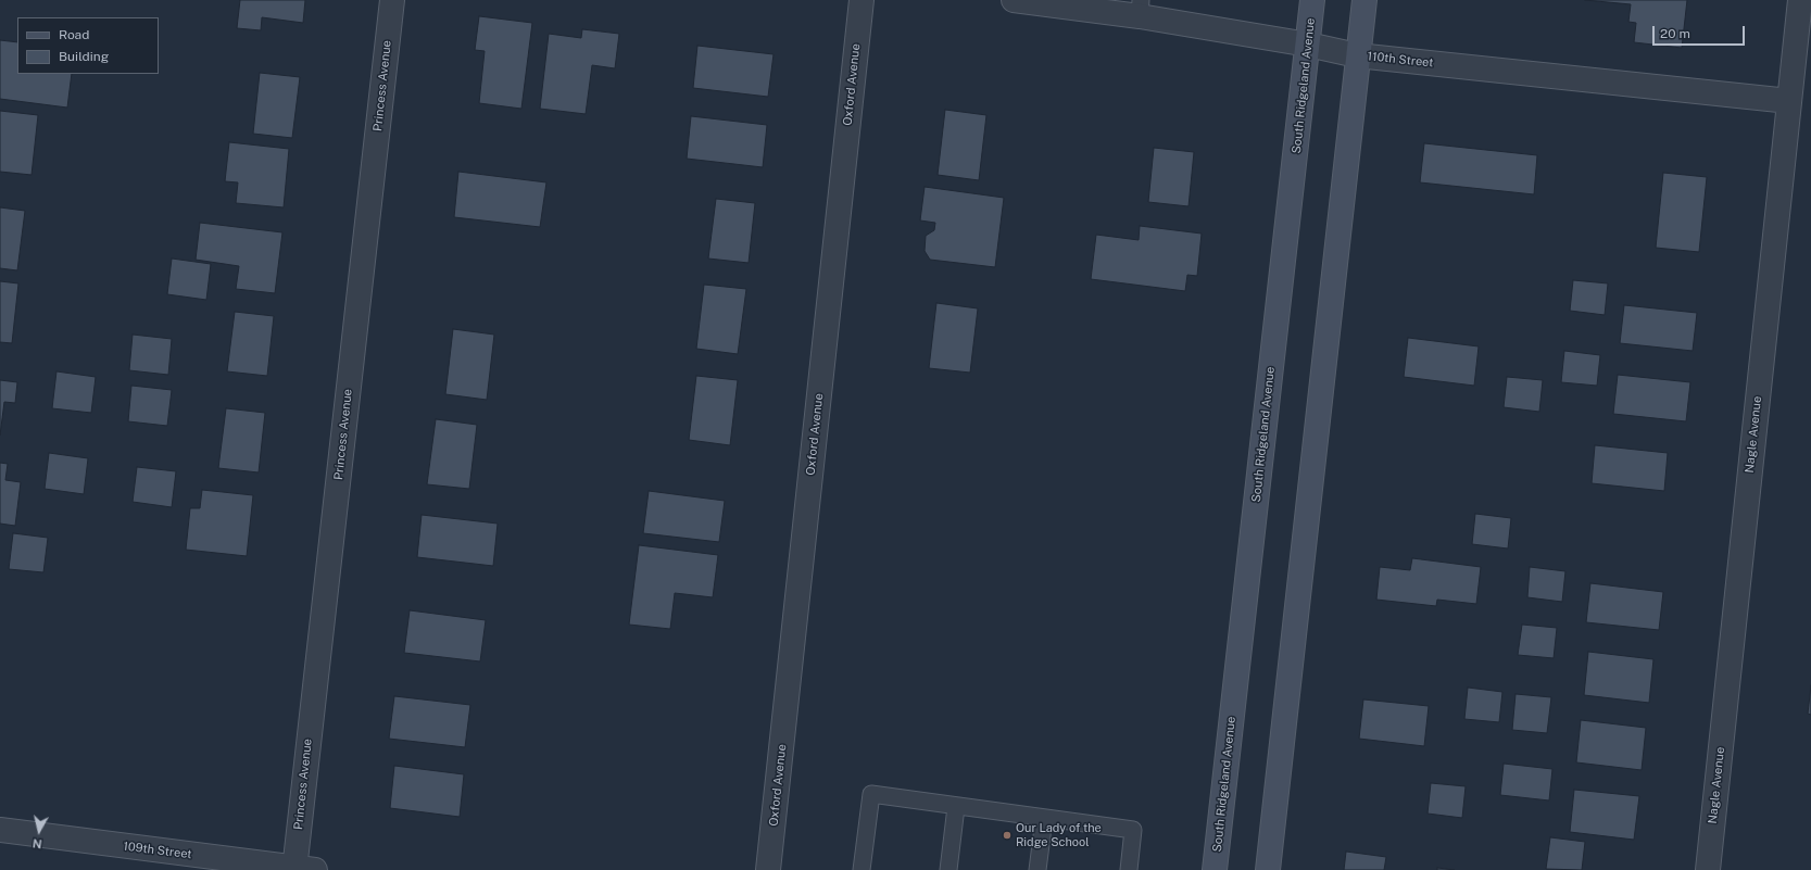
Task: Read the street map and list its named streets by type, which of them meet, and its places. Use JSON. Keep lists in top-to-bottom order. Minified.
{"streets":{"main road":["South Ridgeland Avenue"],"street":["110th Street","Oxford Avenue","Princess Avenue","Nagle Avenue","109th Street"]},"crossings":[["110th Street","South Ridgeland Avenue"],["110th Street","Nagle Avenue"],["Princess Avenue","109th Street"]],"places":["Our Lady of the Ridge School"],"legend":["Road","Building"],"scale_bar":"20 m","north":"bottom"}
